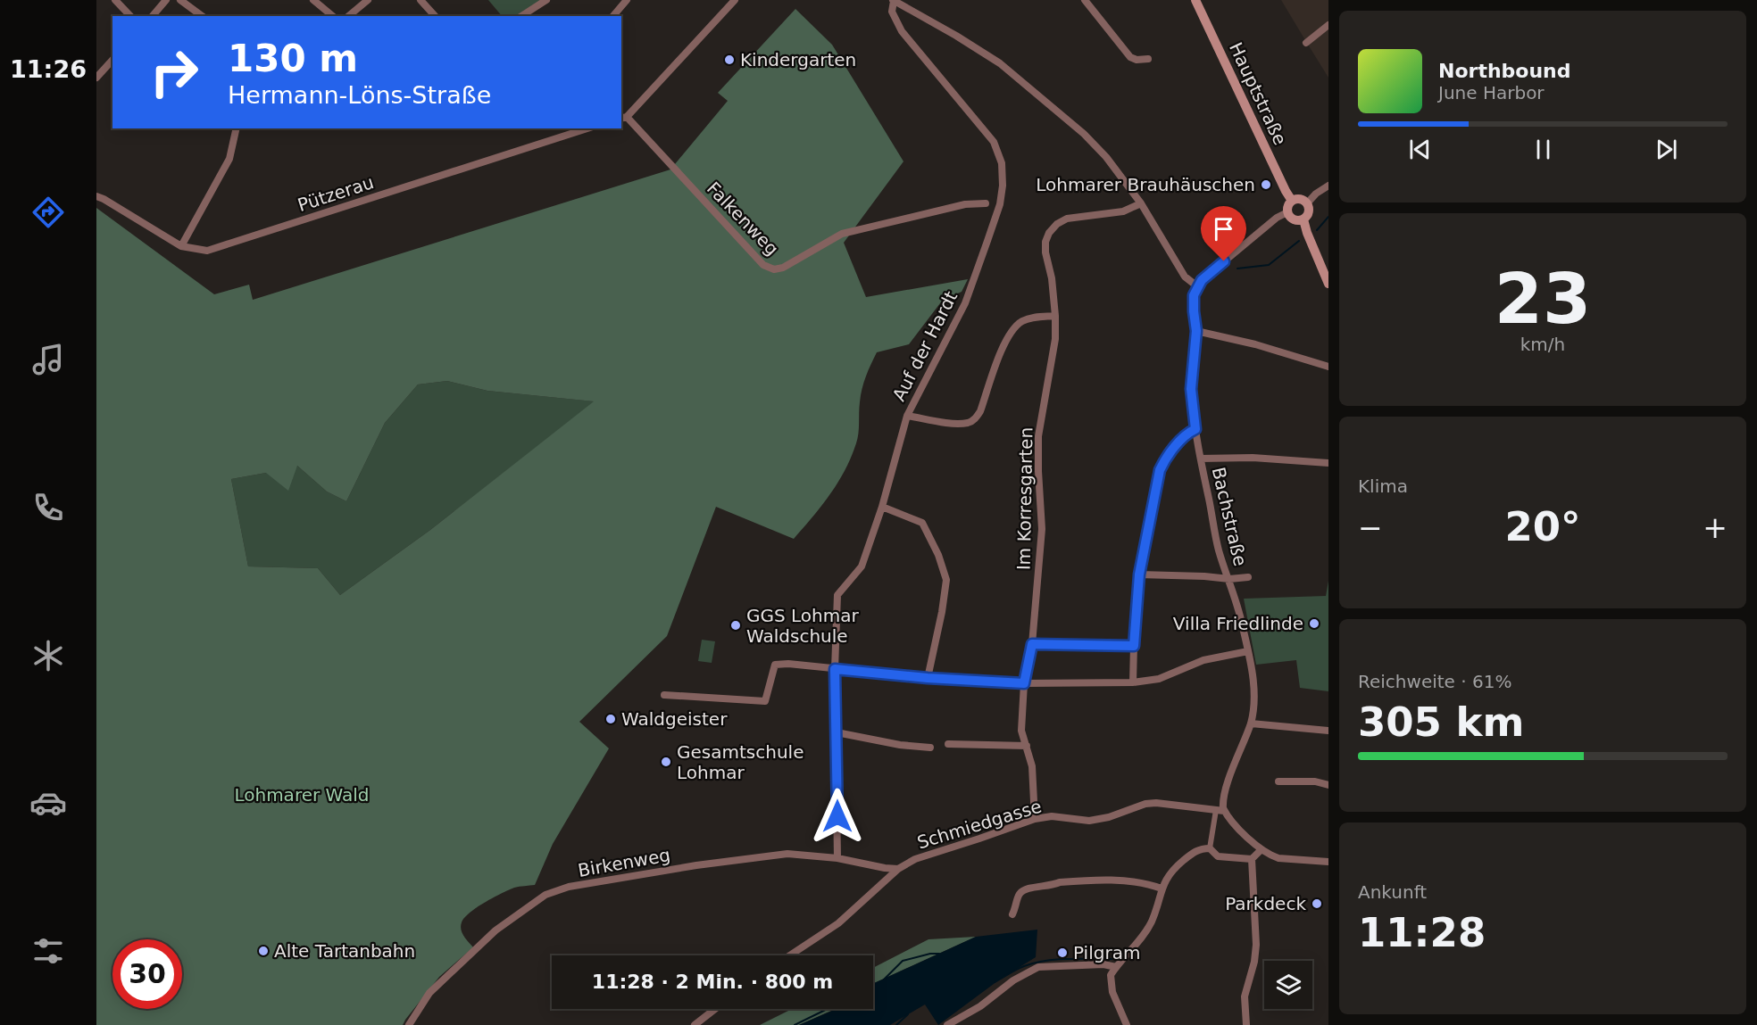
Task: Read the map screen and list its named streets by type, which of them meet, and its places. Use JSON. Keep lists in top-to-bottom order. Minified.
{"streets":{"main road":["Hauptstraße"],"street":["Pützerau","Falkenweg","Auf der Hardt","Im Korresgarten","Bachstraße","Schmiedgasse","Birkenweg"]},"crossings":[["Auf der Hardt","Birkenweg"],["Im Korresgarten","Schmiedgasse"],["Bachstraße","Schmiedgasse"],["Schmiedgasse","Birkenweg"]],"parks":["Lohmarer Wald"],"places":["Kindergarten","Lohmarer Brauhäuschen","Villa Friedlinde","GGS Lohmar Waldschule","Waldgeister","Gesamtschule Lohmar","Parkdeck","Alte Tartanbahn","Pilgram"],"page":{"tabs":"11:26","turn":["130 m","Hermann-Löns-Straße"],"song":["Northbound","June Harbor"],"tile":[["23","km/h"],"Klima",["Reichweite · 61%","305 km"],["Ankunft","11:28"]],"heat":["−","20°","+"],"limit":"30","trip":"11:28 · 2 Min. · 800 m"}}
